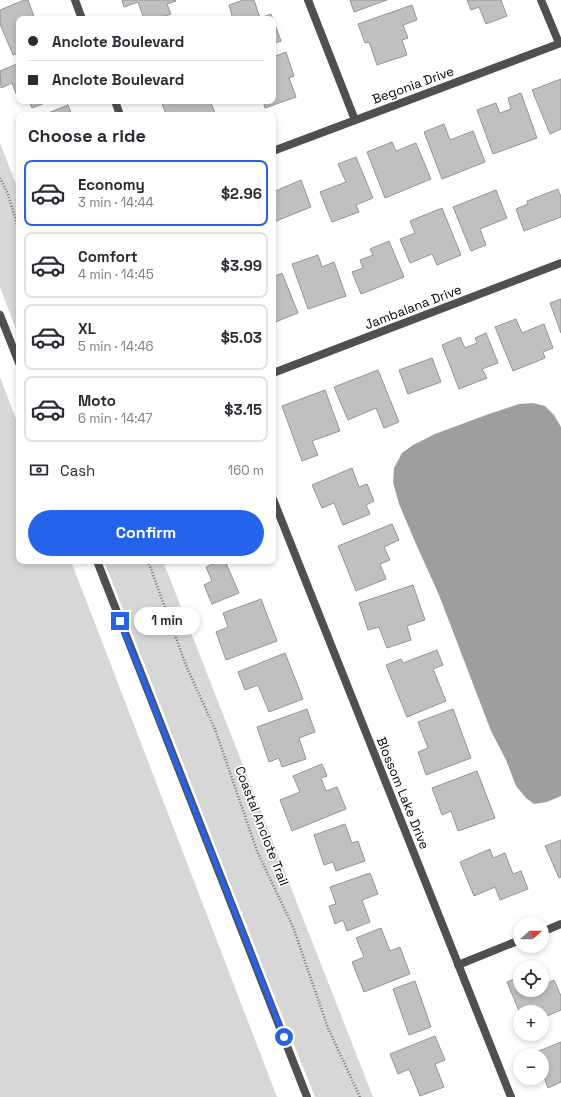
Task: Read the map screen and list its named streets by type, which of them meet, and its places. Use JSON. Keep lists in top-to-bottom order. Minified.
{"streets":{"street":["Begonia Drive","Jambalana Drive","Blossom Lake Drive"],"path":["Coastal Anclote Trail"]},"north":"right","page":{"banner":["Anclote Boulevard","Anclote Boulevard"],"heading":"Choose a ride","list":[{"name":"Economy","note":"3 min · 14:44","value":"$2.96"},{"name":"Comfort","note":"4 min · 14:45","value":"$3.99"},{"name":"XL","note":"5 min · 14:46","value":"$5.03"},{"name":"Moto","note":"6 min · 14:47","value":"$3.15"}],"pay":["Cash","160 m"],"buttons":"Confirm","bubble":"1 min","map_buttons":["+","−"]}}
